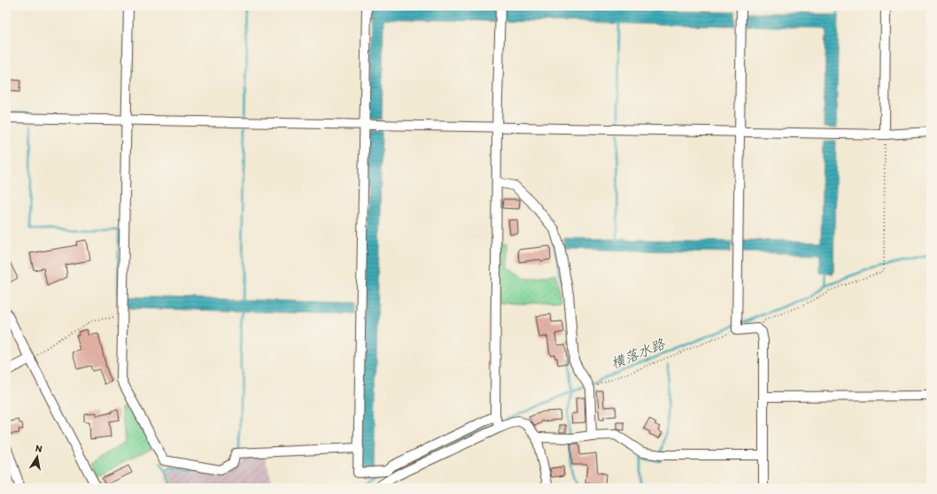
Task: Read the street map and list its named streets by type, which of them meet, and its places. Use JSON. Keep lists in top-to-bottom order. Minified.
{"water":["横落水路"],"north":"top"}
